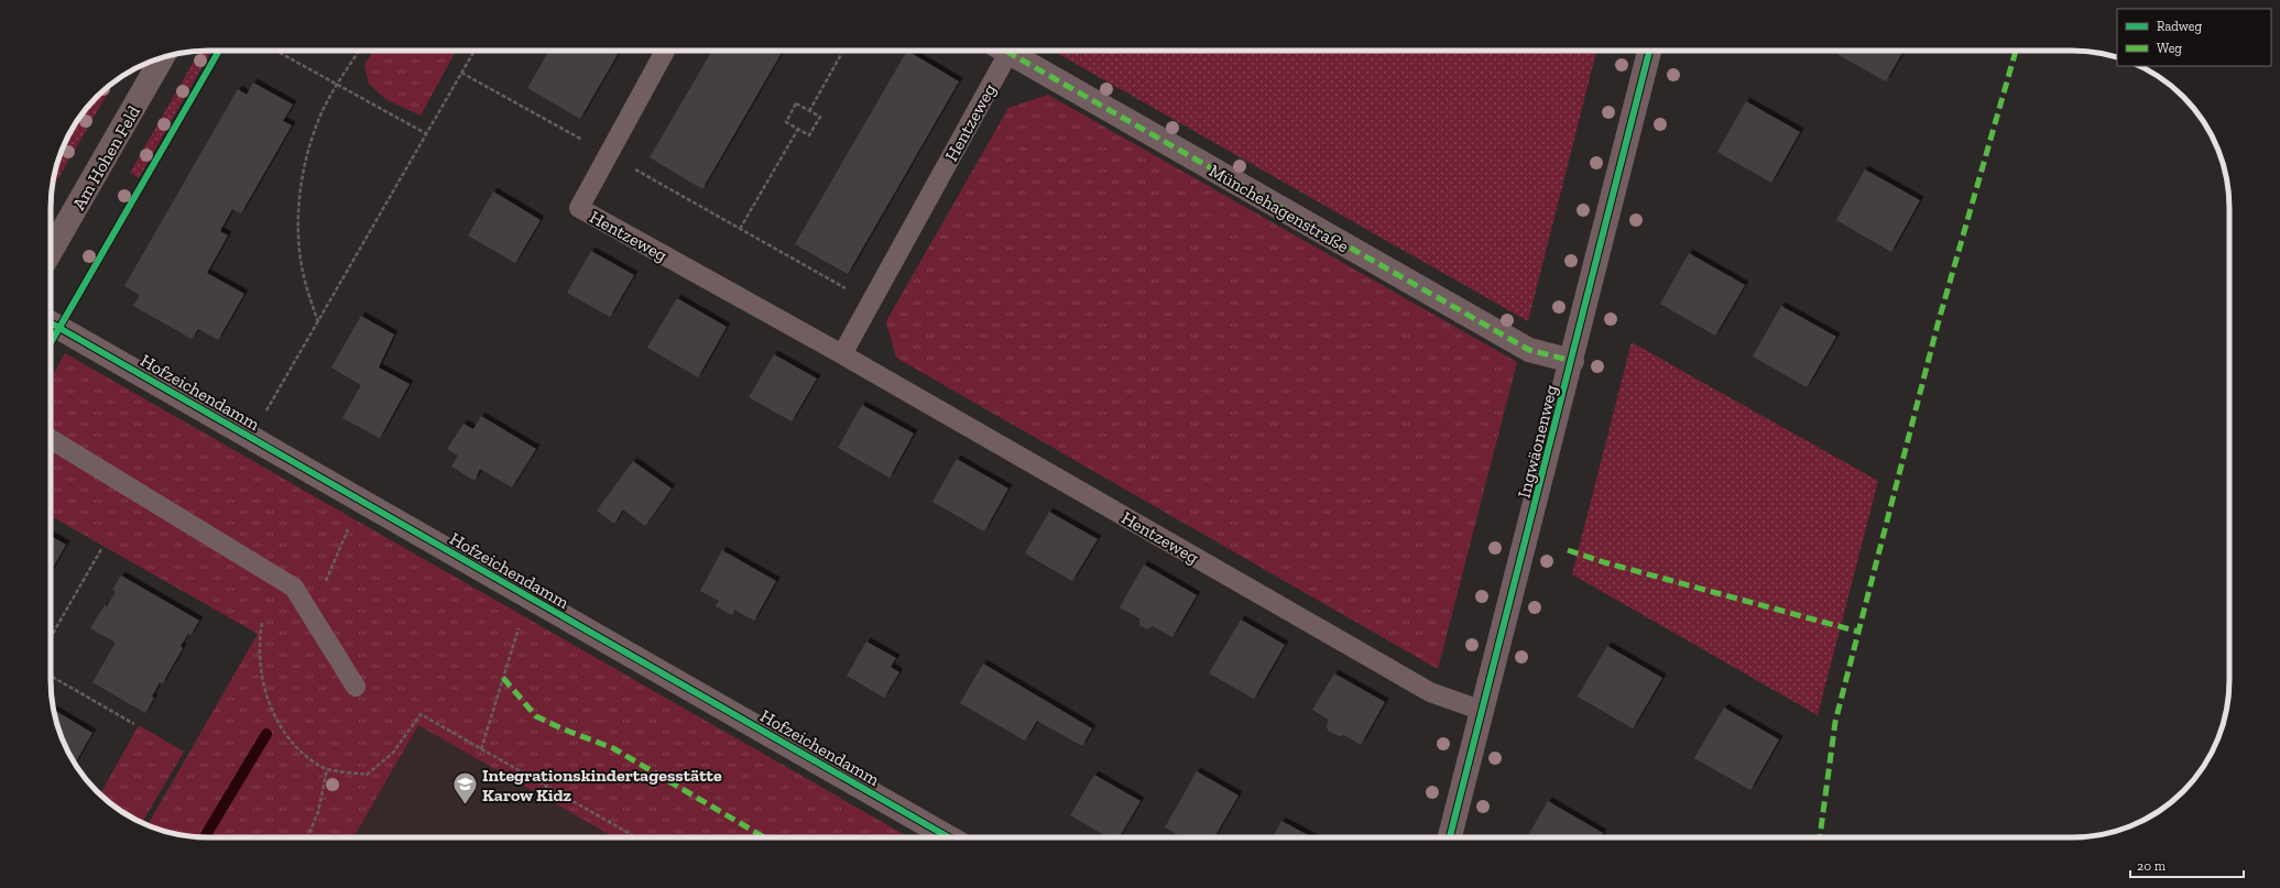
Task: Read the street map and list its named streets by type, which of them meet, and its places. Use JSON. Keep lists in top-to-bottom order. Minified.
{"streets":{"street":["Am Hohen Feld","Münchehagenstraße","Hofzeichendamm","Ingwäonenweg"],"lane":["Hentzeweg"]},"crossings":[["Hentzeweg","Ingwäonenweg"],["Münchehagenstraße","Ingwäonenweg"]],"places":{"school or university":["Integrationskindertagesstätte Karow Kidz"]},"legend":["Radweg","Weg"],"scale_bar":"20 m"}
